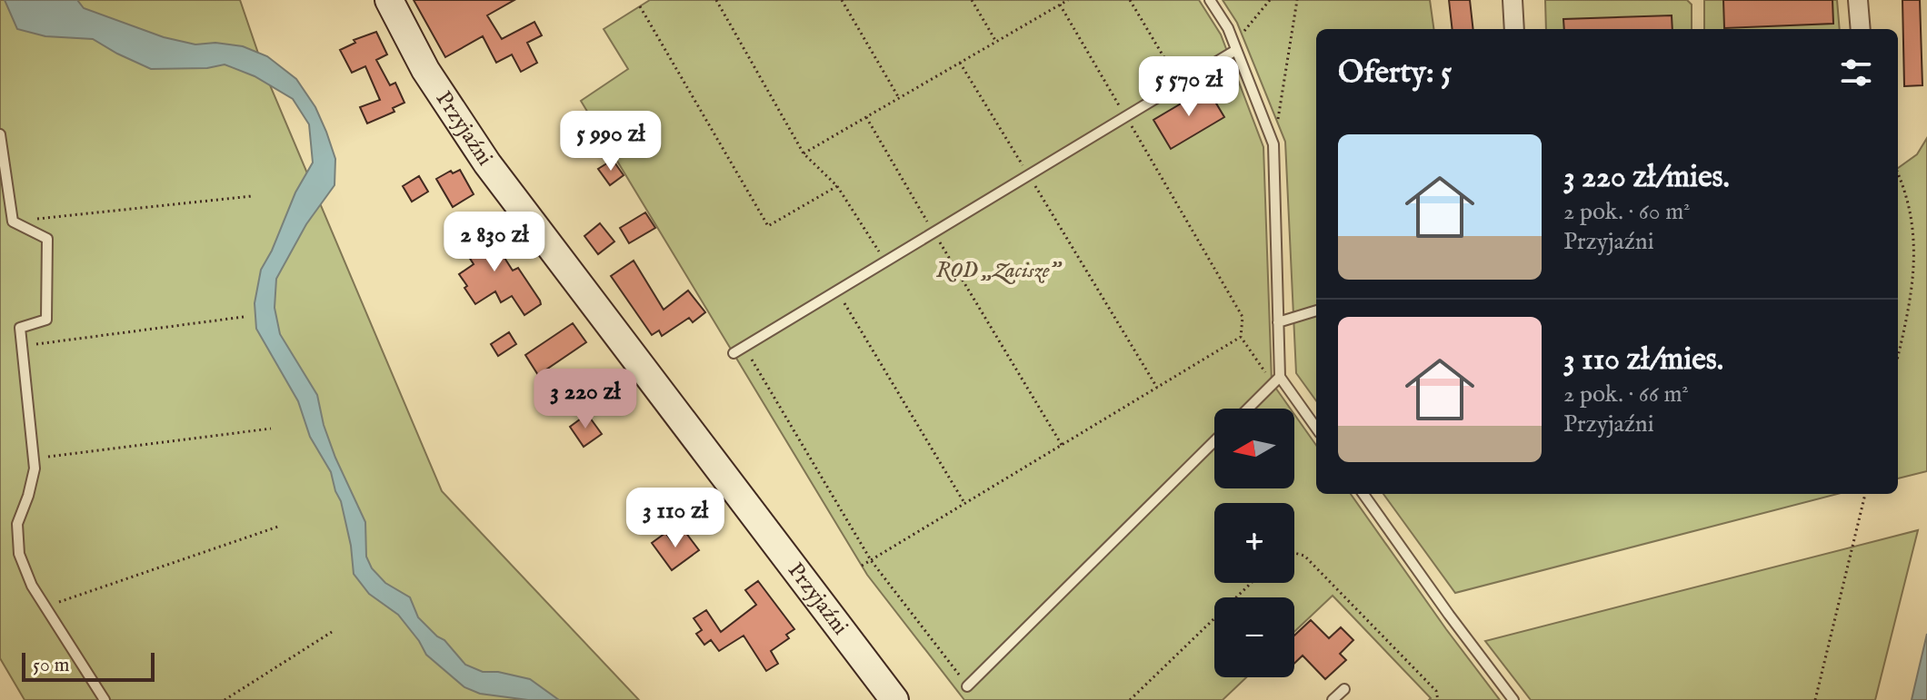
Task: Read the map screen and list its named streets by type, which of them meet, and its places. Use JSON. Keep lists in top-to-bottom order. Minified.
{"streets":{"main road":["Przyjaźni"]},"parks":["ROD „Zacisze”"],"scale_bar":"50 m","north":"left","page":{"heading":"Oferty: 5","price":["5 570 zł","5 990 zł","2 830 zł","3 220 zł","3 110 zł"],"list":[{"name":"3 220 zł/mies.","note":"2 pok. · 60 m² · Przyjaźni"},{"name":"3 110 zł/mies.","note":"2 pok. · 66 m² · Przyjaźni"}],"map_buttons":["+","−"],"scale":"50 m"}}
